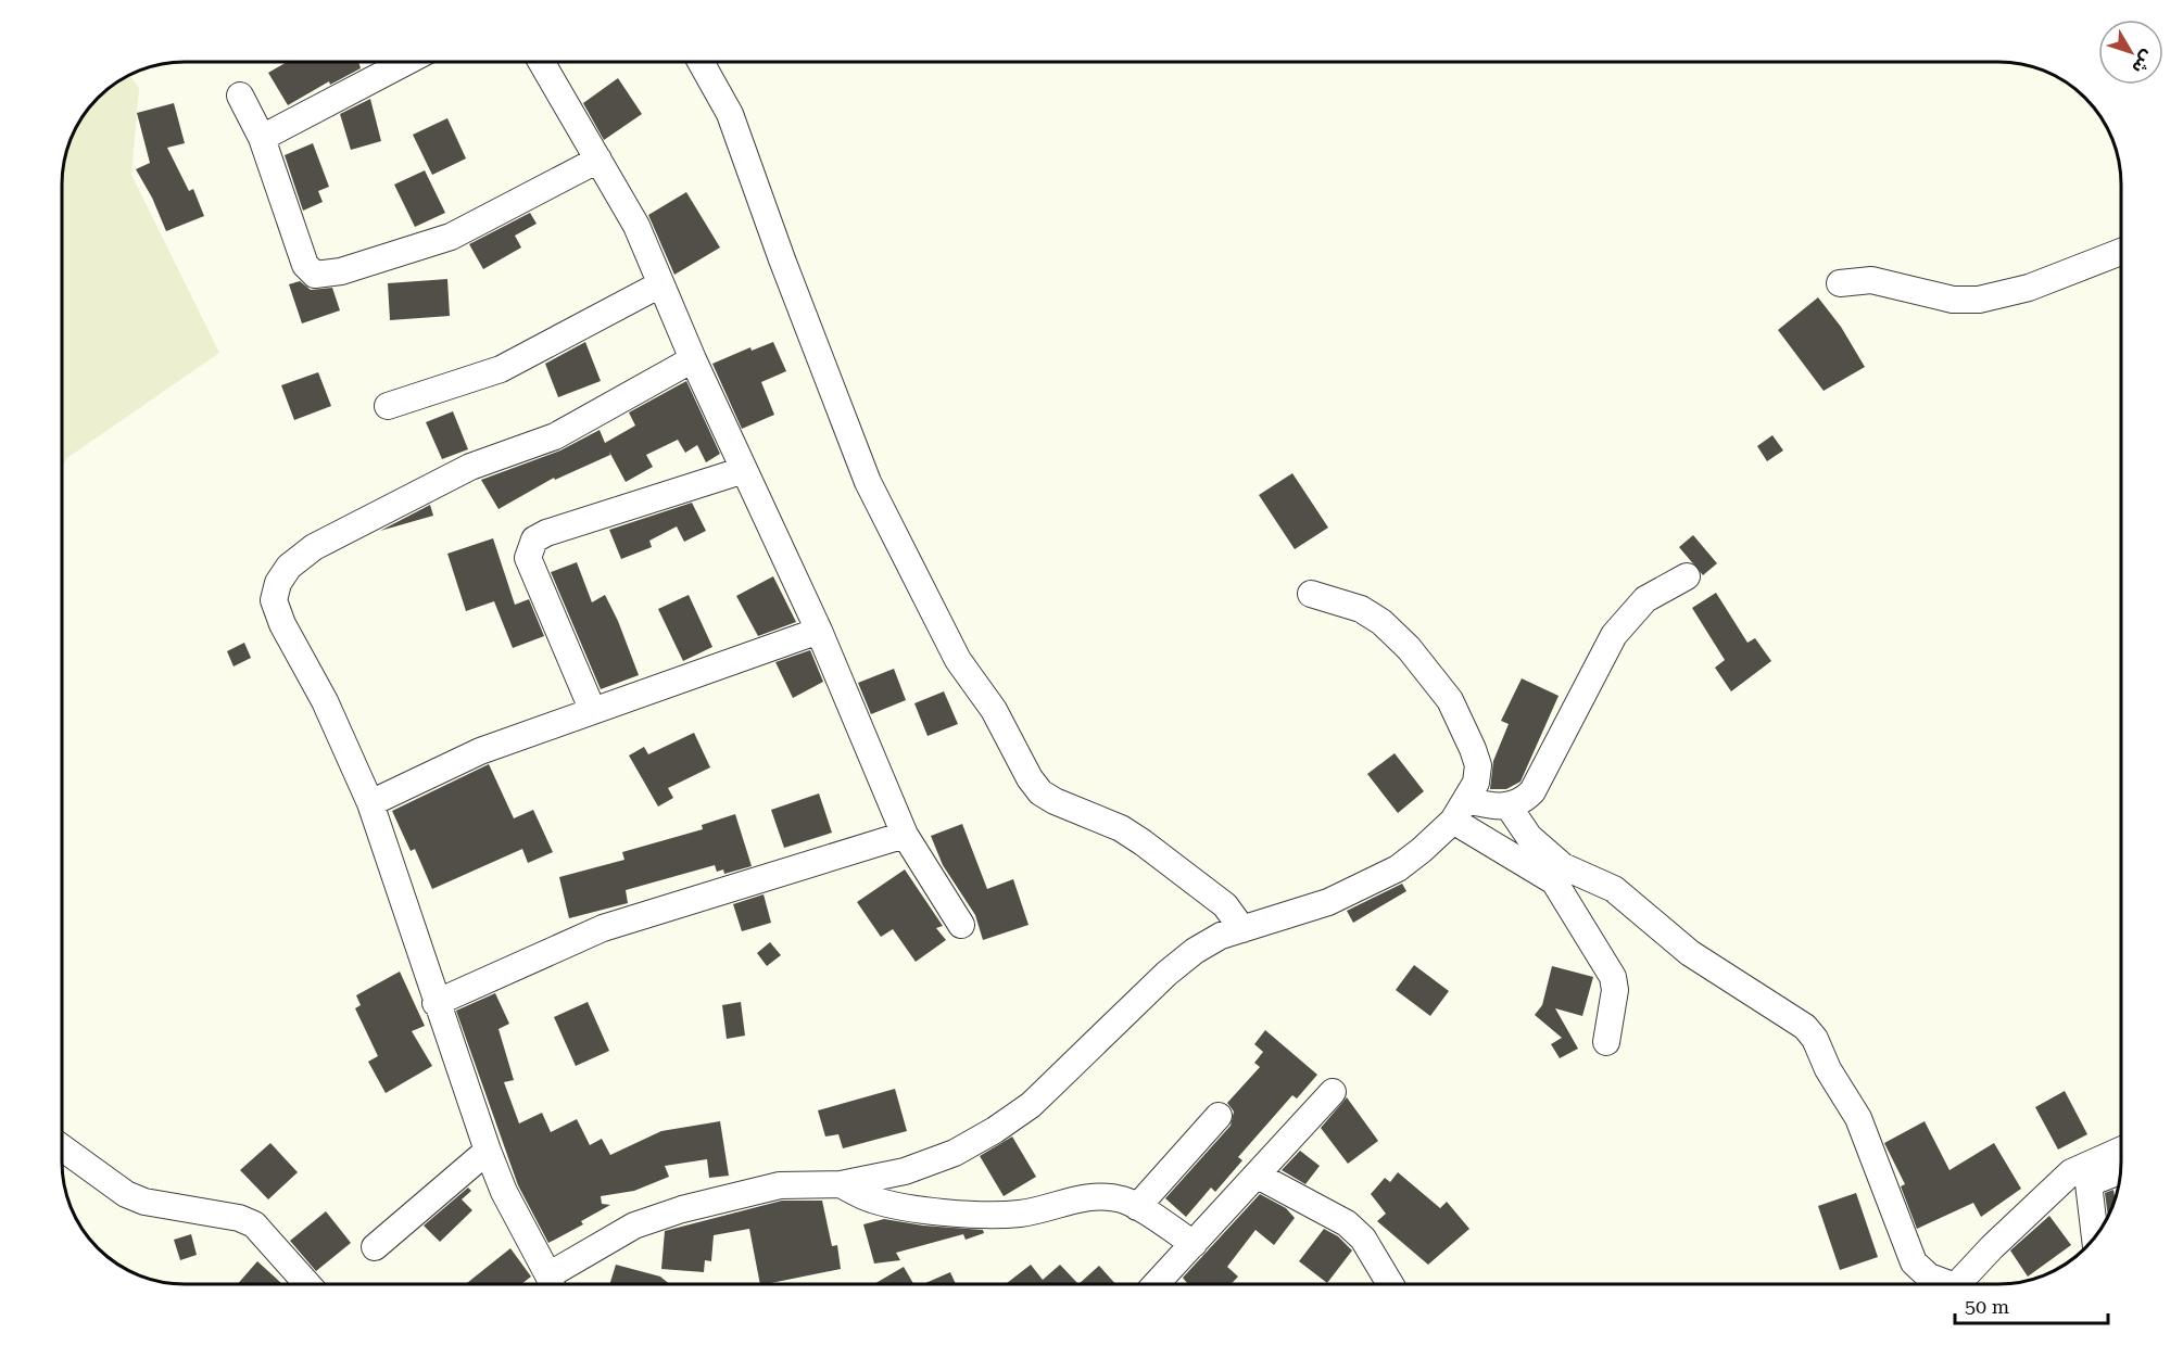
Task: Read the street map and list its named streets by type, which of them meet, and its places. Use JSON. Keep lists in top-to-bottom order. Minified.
{"scale_bar":"50 m","north":"bottom right"}
